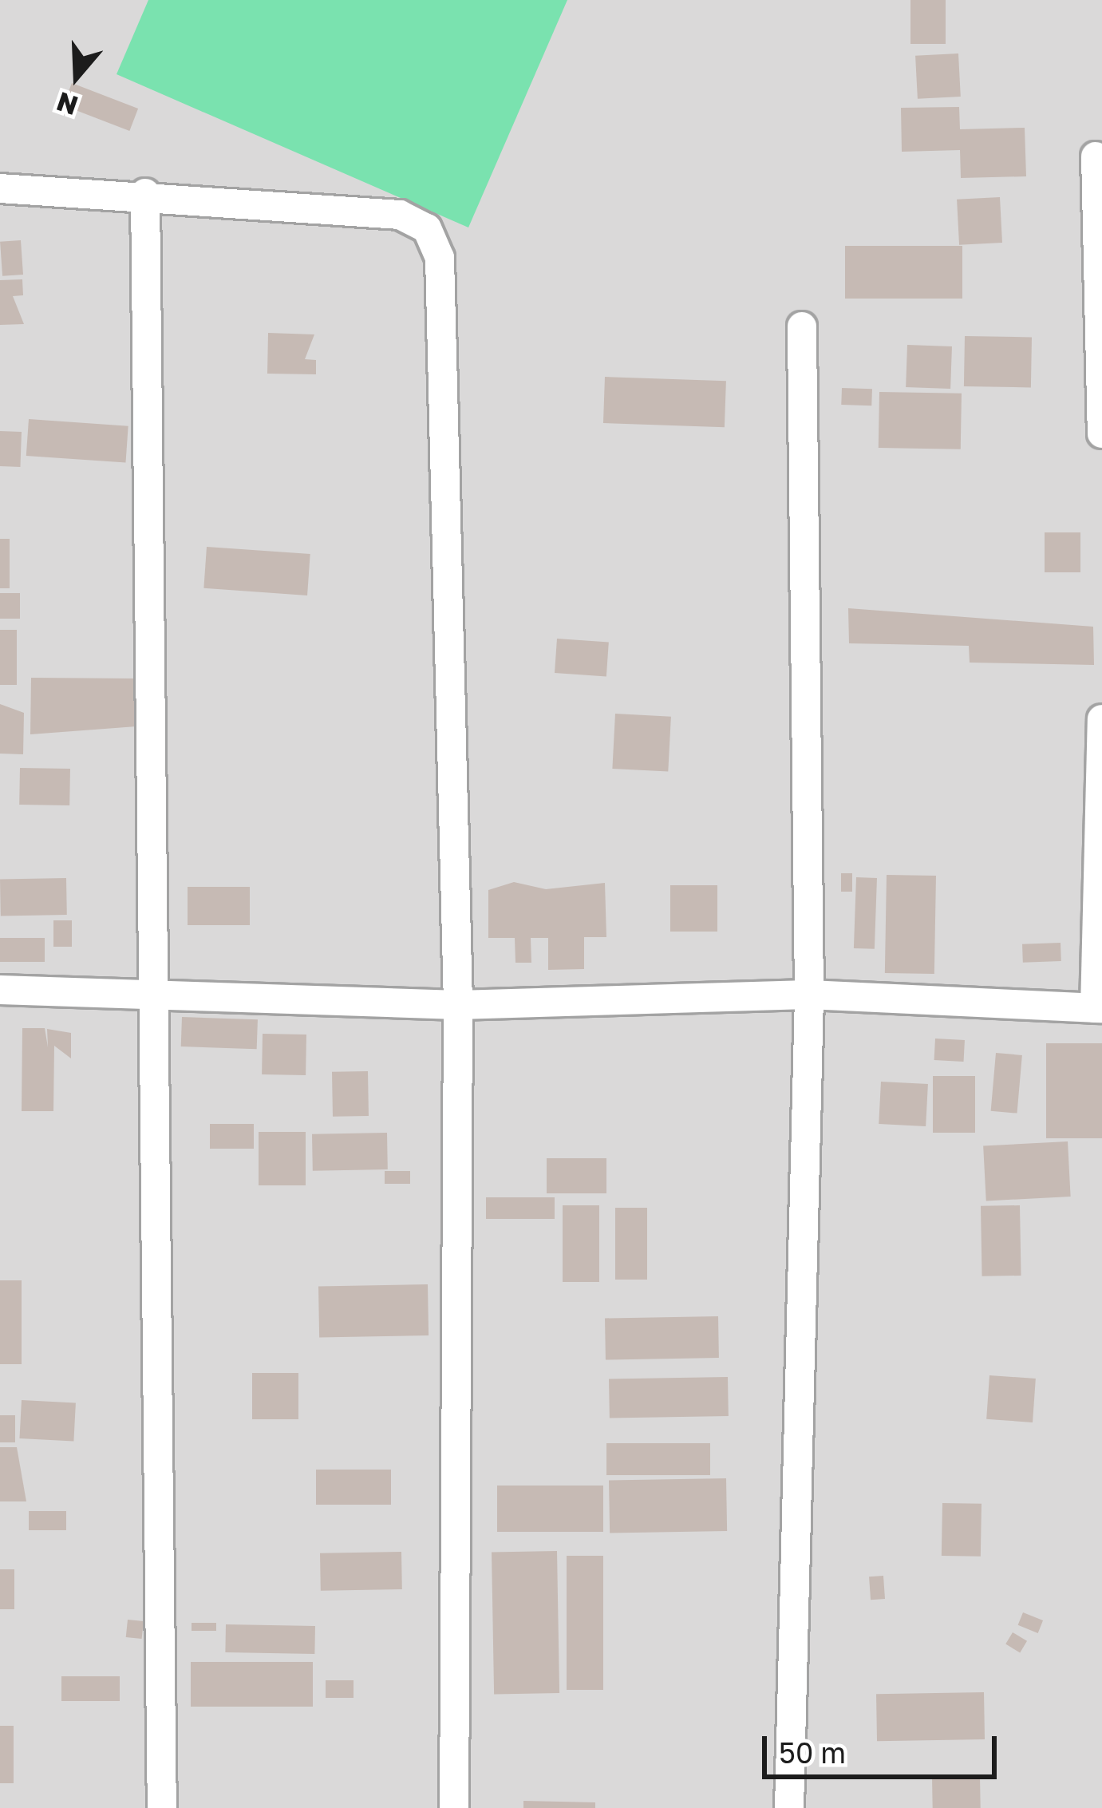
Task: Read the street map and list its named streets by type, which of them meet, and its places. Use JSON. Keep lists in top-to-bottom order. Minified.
{"scale_bar":"50 m","north":"bottom"}
